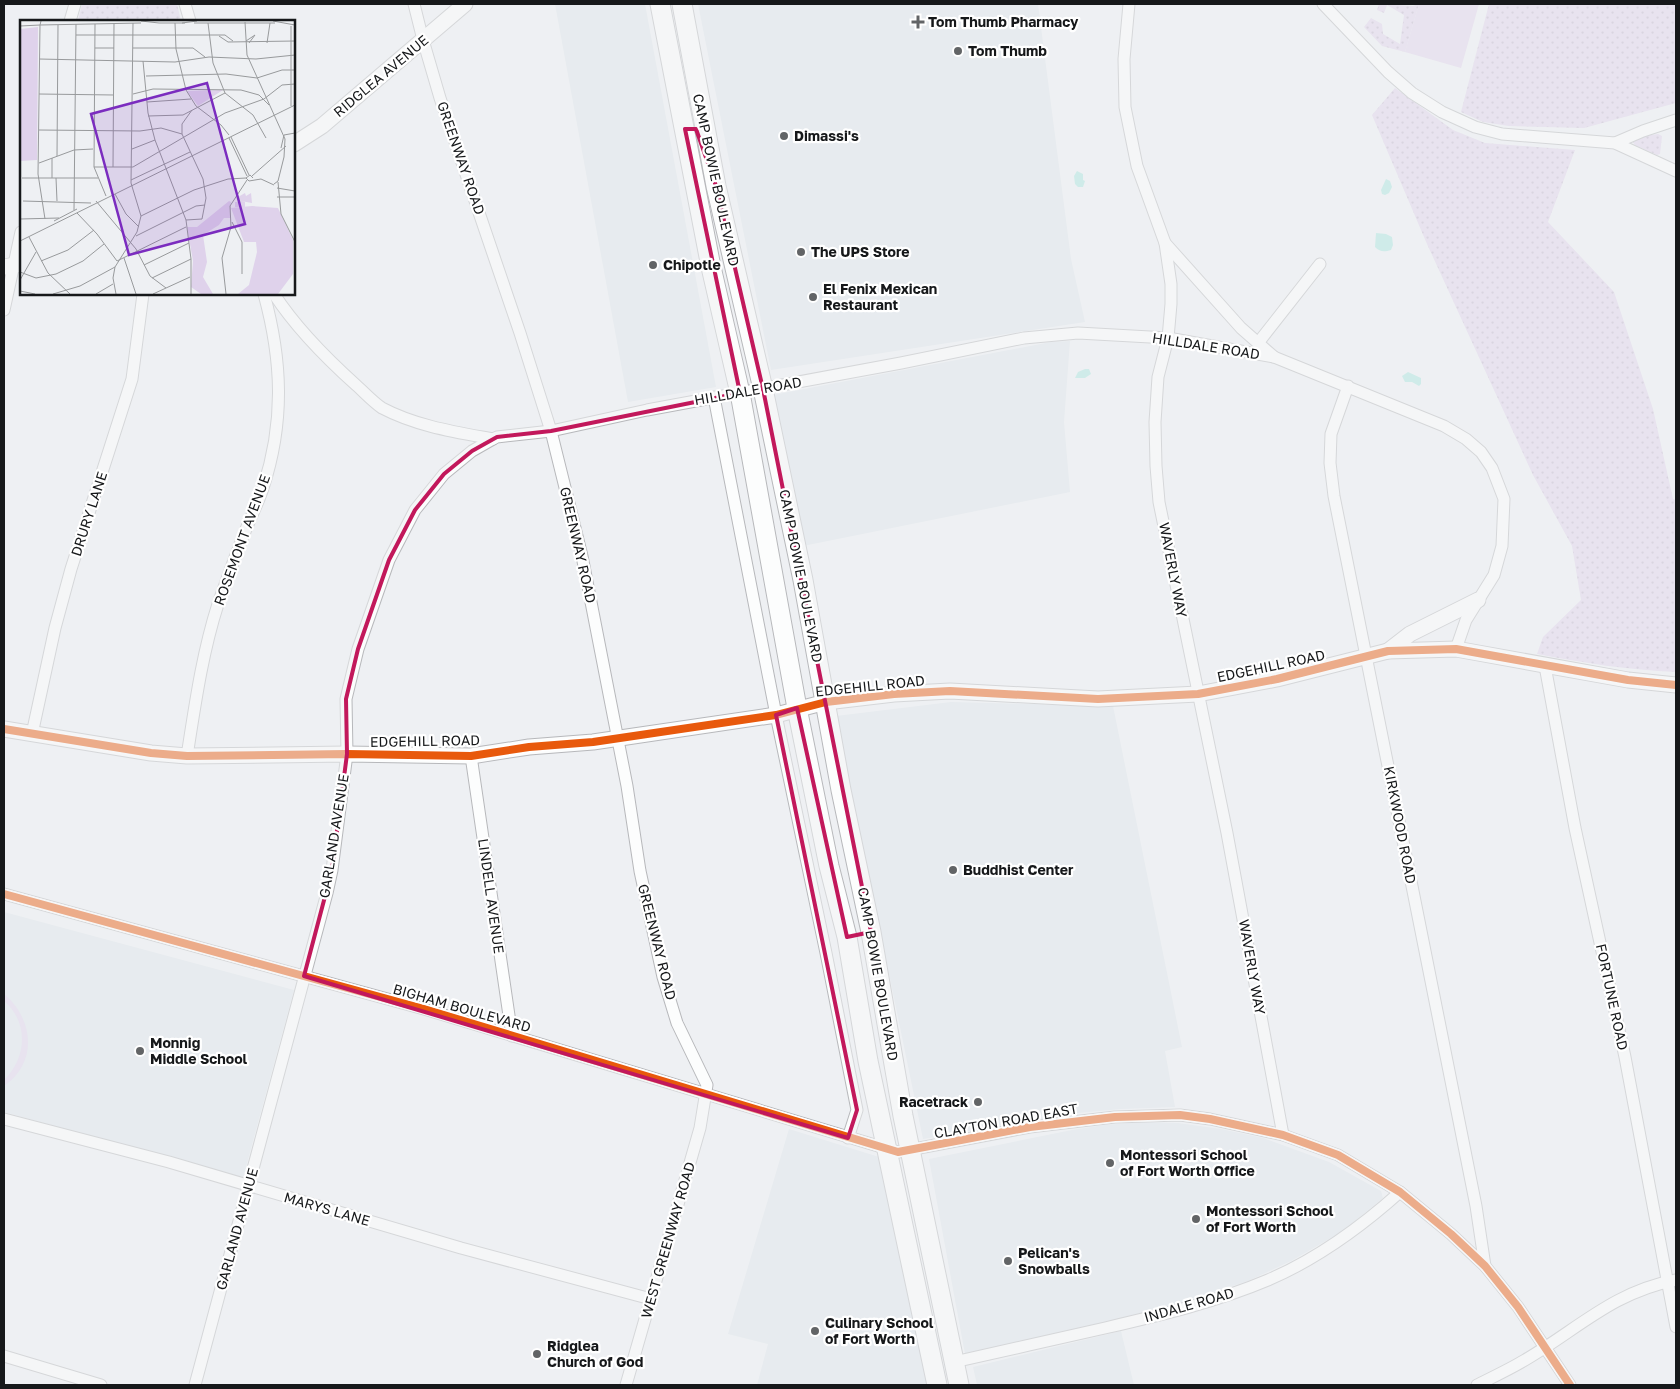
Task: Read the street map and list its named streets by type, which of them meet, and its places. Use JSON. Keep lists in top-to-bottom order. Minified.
{"streets":{"main road":["CAMP BOWIE BOULEVARD"],"street":["RIDGLEA AVENUE","GREENWAY ROAD","HILLDALE ROAD","DRURY LANE","ROSEMONT AVENUE","WAVERLY WAY","EDGEHILL ROAD","KIRKWOOD ROAD","GARLAND AVENUE","LINDELL AVENUE","FORTUNE ROAD","BIGHAM BOULEVARD","CLAYTON ROAD EAST","MARYS LANE","WEST GREENWAY ROAD","INDALE ROAD"]},"crossings":[["RIDGLEA AVENUE","GREENWAY ROAD"],["GREENWAY ROAD","HILLDALE ROAD"],["GREENWAY ROAD","EDGEHILL ROAD"],["GREENWAY ROAD","BIGHAM BOULEVARD"],["GREENWAY ROAD","WEST GREENWAY ROAD"],["CAMP BOWIE BOULEVARD","HILLDALE ROAD"],["CAMP BOWIE BOULEVARD","EDGEHILL ROAD"],["CAMP BOWIE BOULEVARD","BIGHAM BOULEVARD"],["CAMP BOWIE BOULEVARD","CLAYTON ROAD EAST"],["CAMP BOWIE BOULEVARD","INDALE ROAD"],["HILLDALE ROAD","WAVERLY WAY"],["HILLDALE ROAD","EDGEHILL ROAD"],["HILLDALE ROAD","KIRKWOOD ROAD"],["HILLDALE ROAD","GARLAND AVENUE"],["DRURY LANE","EDGEHILL ROAD"],["ROSEMONT AVENUE","EDGEHILL ROAD"],["WAVERLY WAY","EDGEHILL ROAD"],["WAVERLY WAY","CLAYTON ROAD EAST"],["EDGEHILL ROAD","KIRKWOOD ROAD"],["EDGEHILL ROAD","GARLAND AVENUE"],["EDGEHILL ROAD","LINDELL AVENUE"],["EDGEHILL ROAD","FORTUNE ROAD"],["KIRKWOOD ROAD","CLAYTON ROAD EAST"],["GARLAND AVENUE","BIGHAM BOULEVARD"],["GARLAND AVENUE","MARYS LANE"],["LINDELL AVENUE","BIGHAM BOULEVARD"],["BIGHAM BOULEVARD","CLAYTON ROAD EAST"],["BIGHAM BOULEVARD","WEST GREENWAY ROAD"],["CLAYTON ROAD EAST","INDALE ROAD"],["MARYS LANE","WEST GREENWAY ROAD"]],"places":{"health":["Tom Thumb Pharmacy"],"other":["Tom Thumb","Dimassi's","The UPS Store","Chipotle","El Fenix Mexican Restaurant","Buddhist Center","Monnig Middle School","Racetrack","Montessori School of Fort Worth Office","Montessori School of Fort Worth","Pelican's Snowballs","Culinary School of Fort Worth","Ridglea Church of God"]}}
